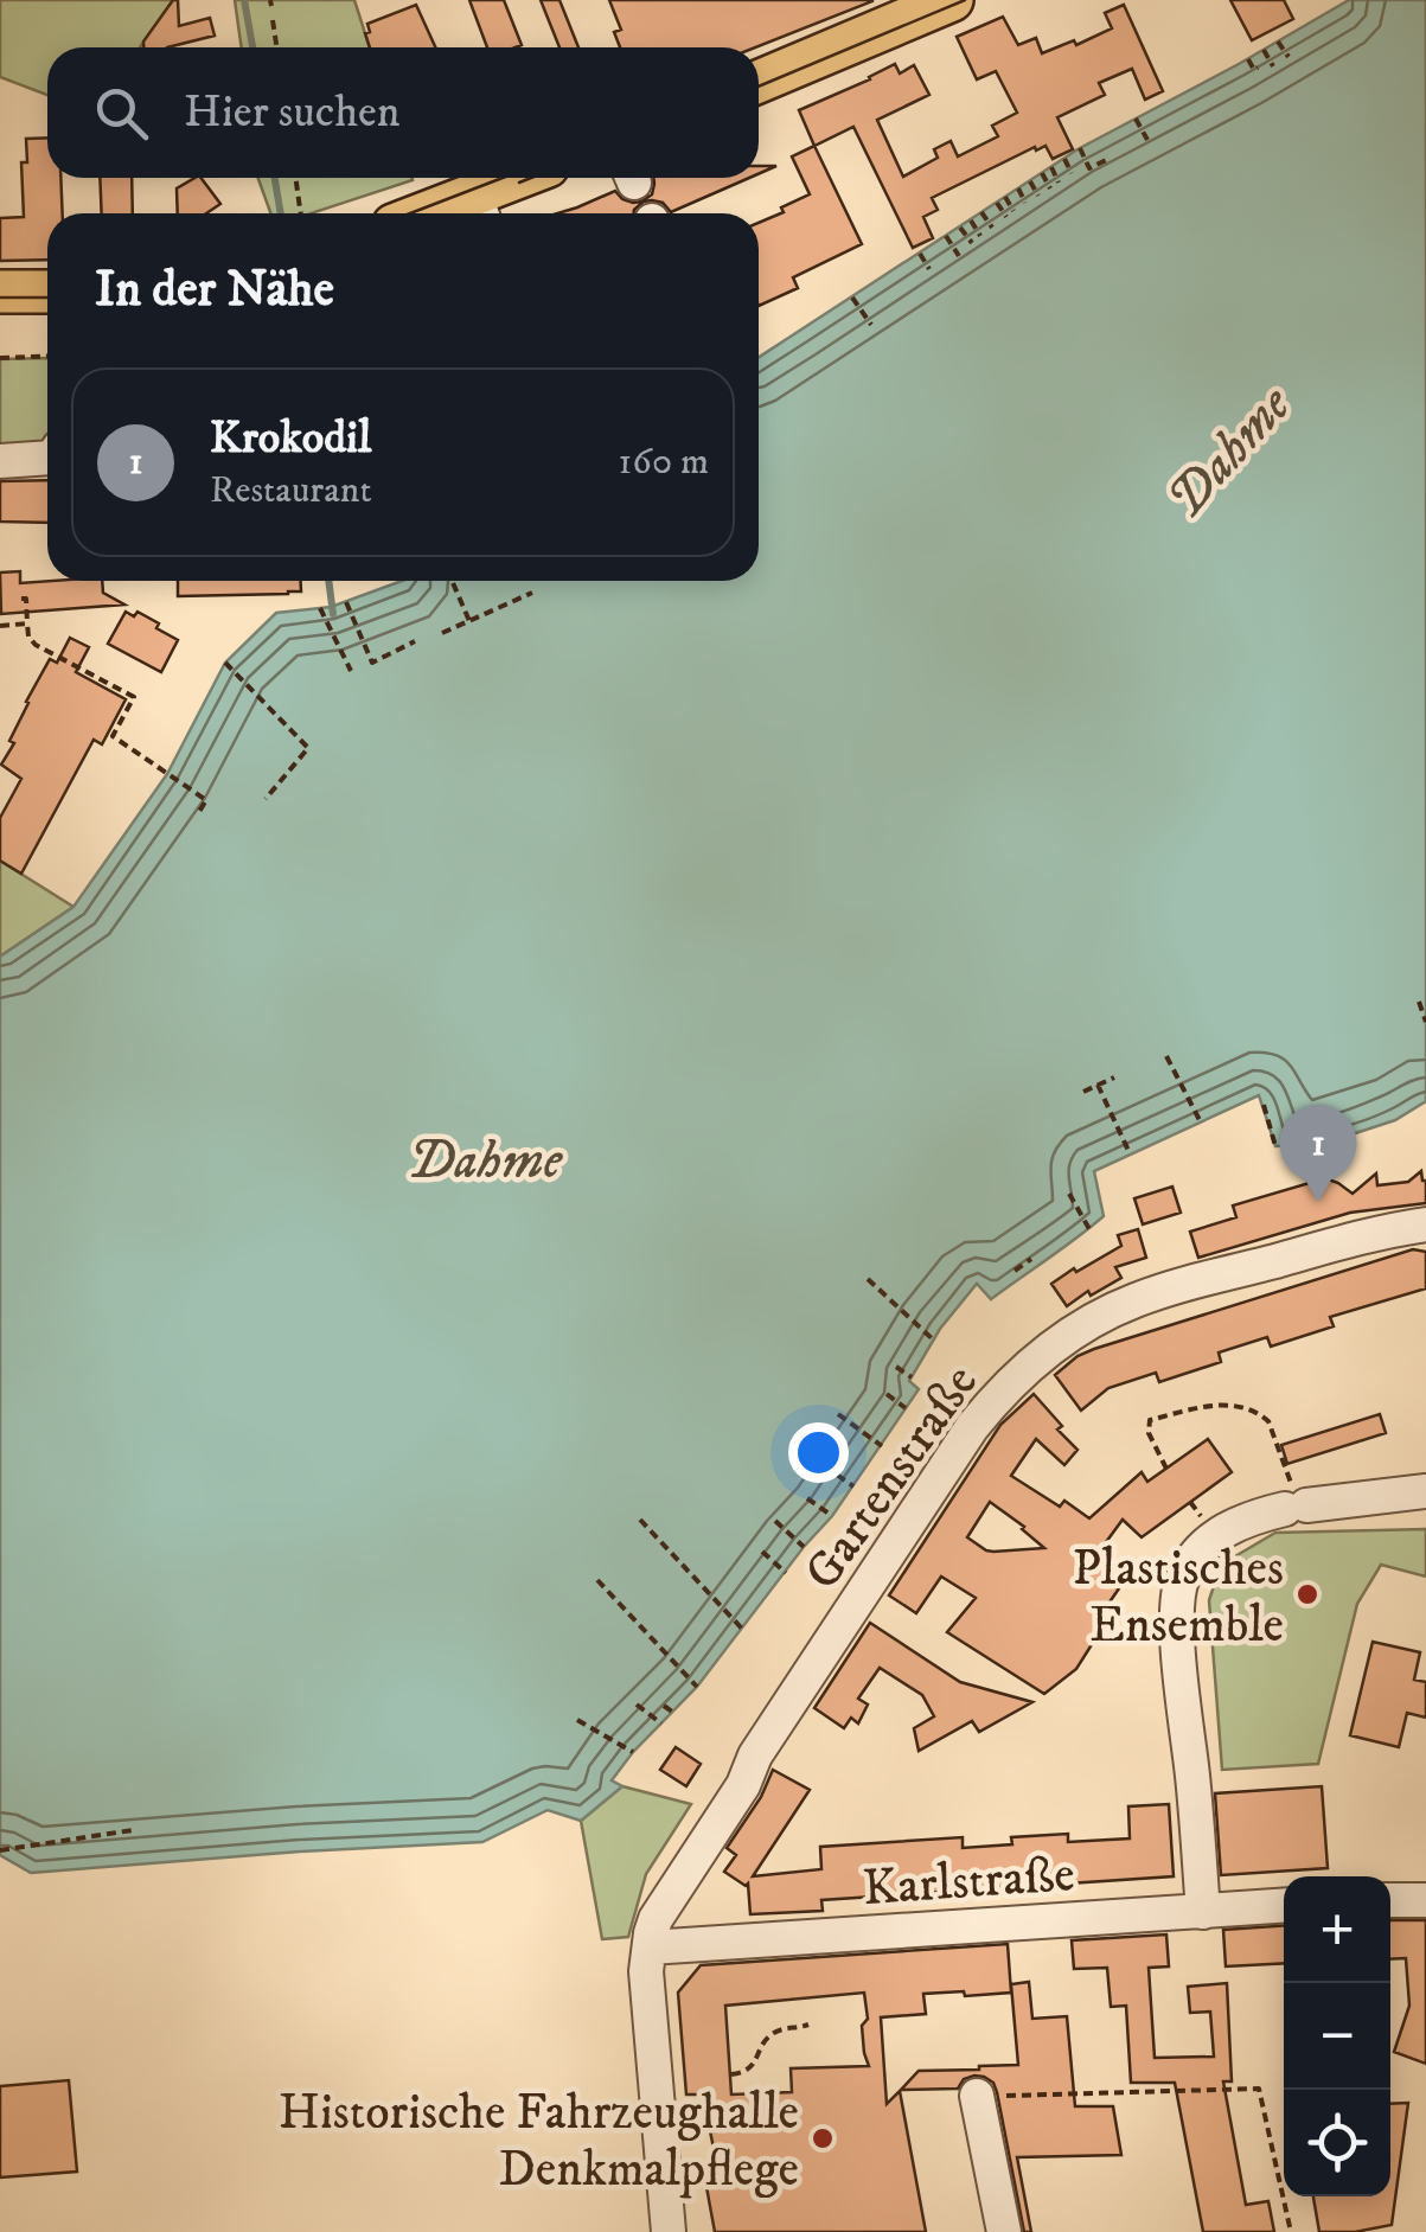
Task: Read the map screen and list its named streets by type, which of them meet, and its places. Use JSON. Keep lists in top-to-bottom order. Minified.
{"streets":{"street":["Gartenstraße","Karlstraße"]},"crossings":[["Gartenstraße","Karlstraße"]],"water":["Dahme"],"places":["Plastisches Ensemble","Historische Fahrzeughalle Denkmalpflege"],"page":{"search":"Hier suchen","heading":"In der Nähe","list":[{"mark":"1","name":"Krokodil","note":"Restaurant","value":"160 m"}],"pins":"1","map_buttons":["+","−"]}}
